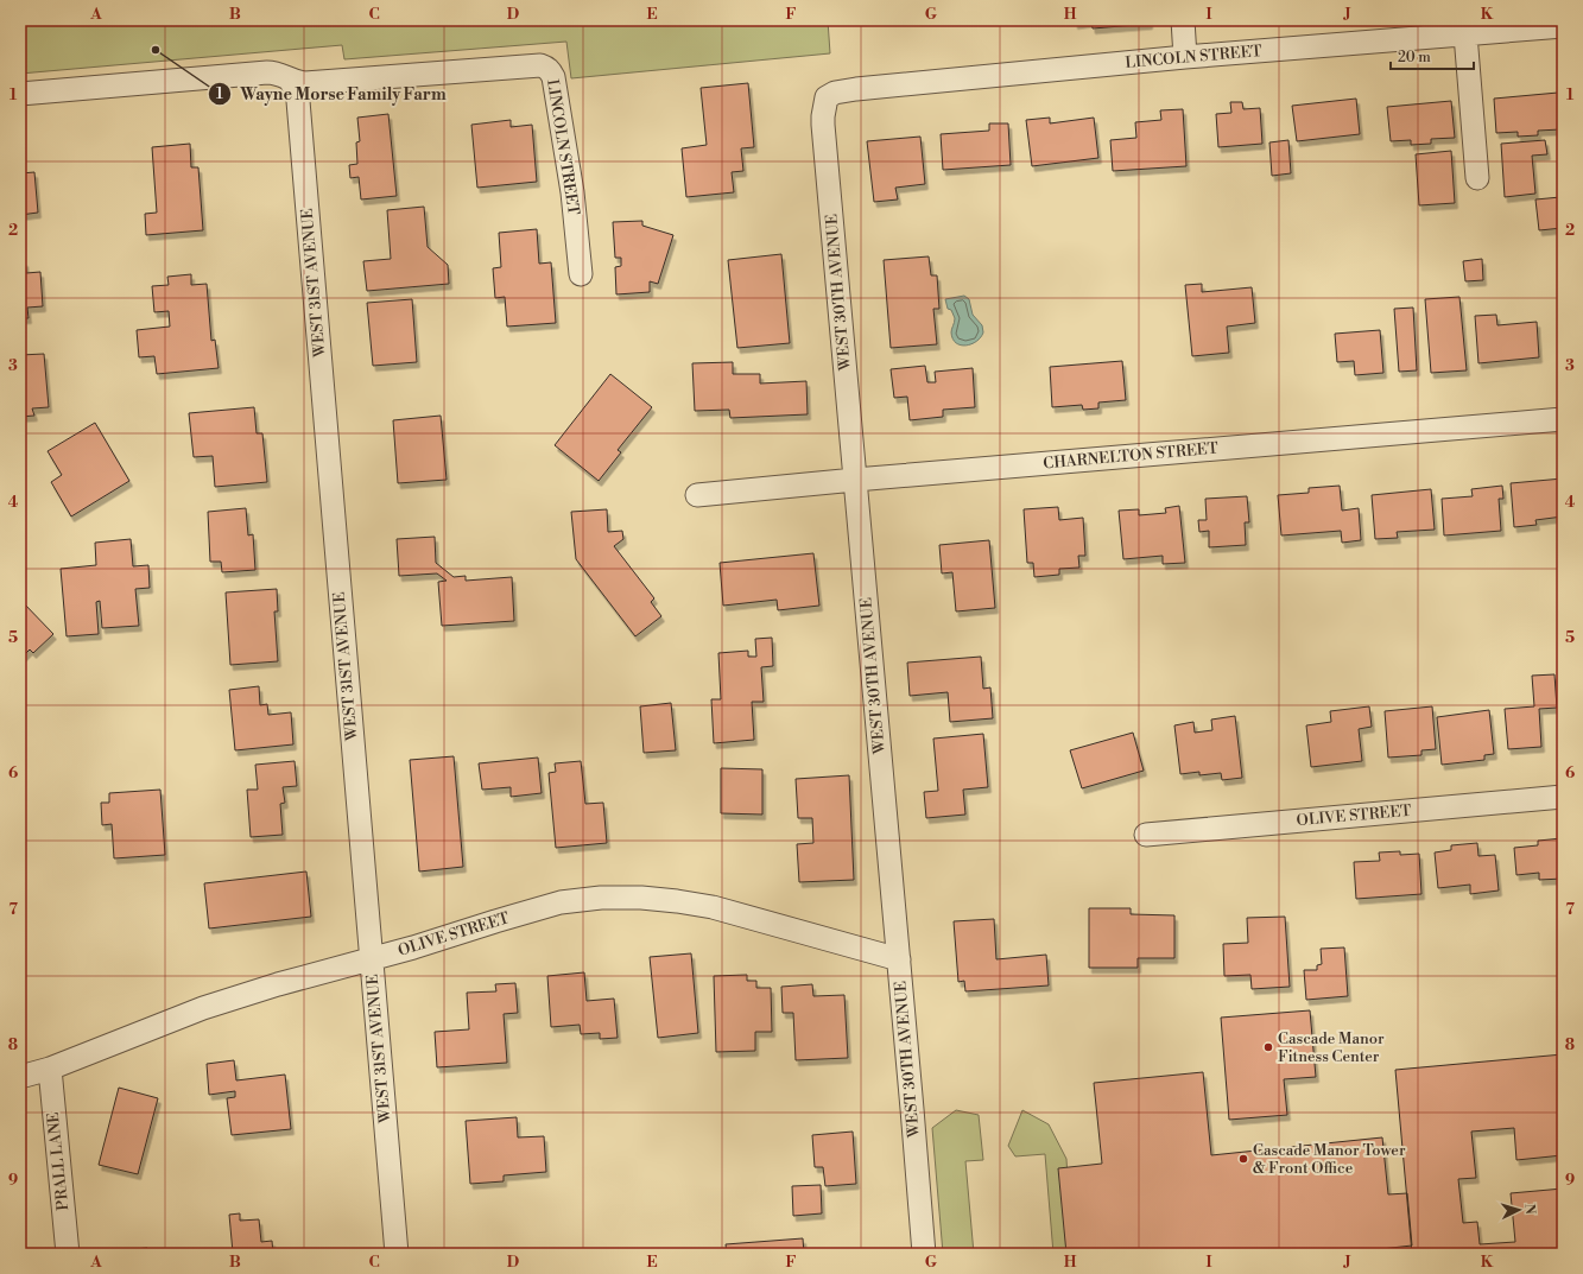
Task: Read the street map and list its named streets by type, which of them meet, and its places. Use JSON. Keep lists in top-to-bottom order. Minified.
{"streets":{"street":["LINCOLN STREET","WEST 31ST AVENUE","WEST 30TH AVENUE","CHARNELTON STREET","OLIVE STREET","PRALL LANE"]},"crossings":[["LINCOLN STREET","WEST 31ST AVENUE"],["LINCOLN STREET","WEST 30TH AVENUE"],["WEST 31ST AVENUE","OLIVE STREET"],["WEST 30TH AVENUE","CHARNELTON STREET"],["WEST 30TH AVENUE","OLIVE STREET"],["OLIVE STREET","PRALL LANE"]],"places":["Wayne Morse Family Farm","Cascade Manor Fitness Center","Cascade Manor Tower & Front Office"],"scale_bar":"20 m","north":"right","grid":{"columns":["A","B","C","D","E","F","G","H","I","J","K"],"rows":["1","2","3","4","5","6","7","8","9"]}}
